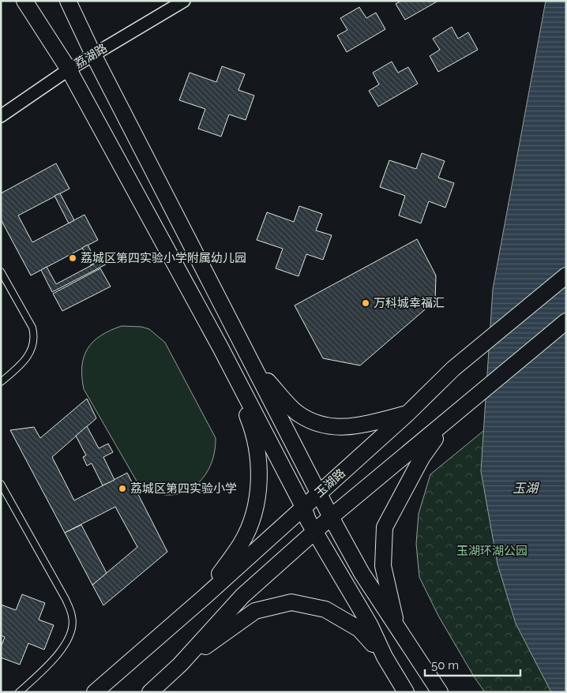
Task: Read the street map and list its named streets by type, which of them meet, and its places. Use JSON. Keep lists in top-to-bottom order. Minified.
{"streets":{"main road":["玉湖路"],"street":["荔湖路"]},"water":["玉湖"],"parks":["玉湖环湖公园"],"places":["荔城区第四实验小学附属幼儿园","万科城幸福汇","荔城区第四实验小学"],"scale_bar":"50 m"}
